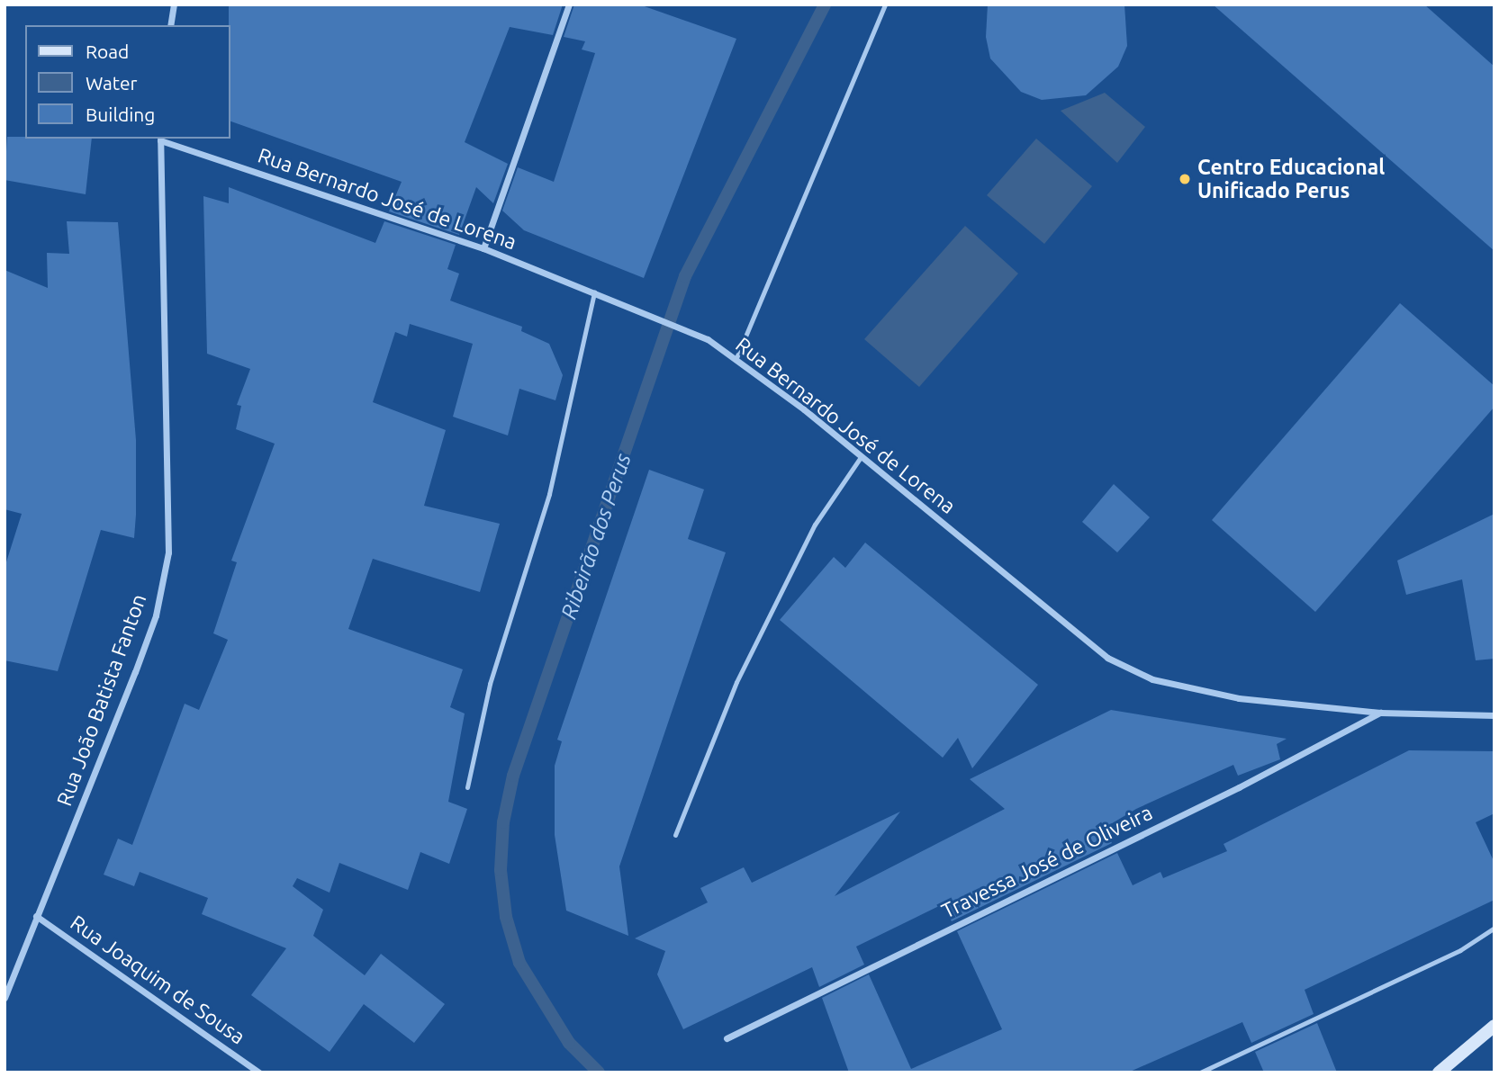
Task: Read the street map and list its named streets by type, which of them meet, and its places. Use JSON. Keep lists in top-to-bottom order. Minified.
{"streets":{"street":["Rua Bernardo José de Lorena","Rua João Batista Fanton","Travessa José de Oliveira","Rua Joaquim de Sousa"]},"crossings":[["Rua Bernardo José de Lorena","Rua João Batista Fanton"],["Rua Bernardo José de Lorena","Travessa José de Oliveira"],["Rua João Batista Fanton","Rua Joaquim de Sousa"]],"water":["Ribeirão dos Perus"],"places":["Centro Educacional Unificado Perus"],"legend":["Road","Water","Building"]}
